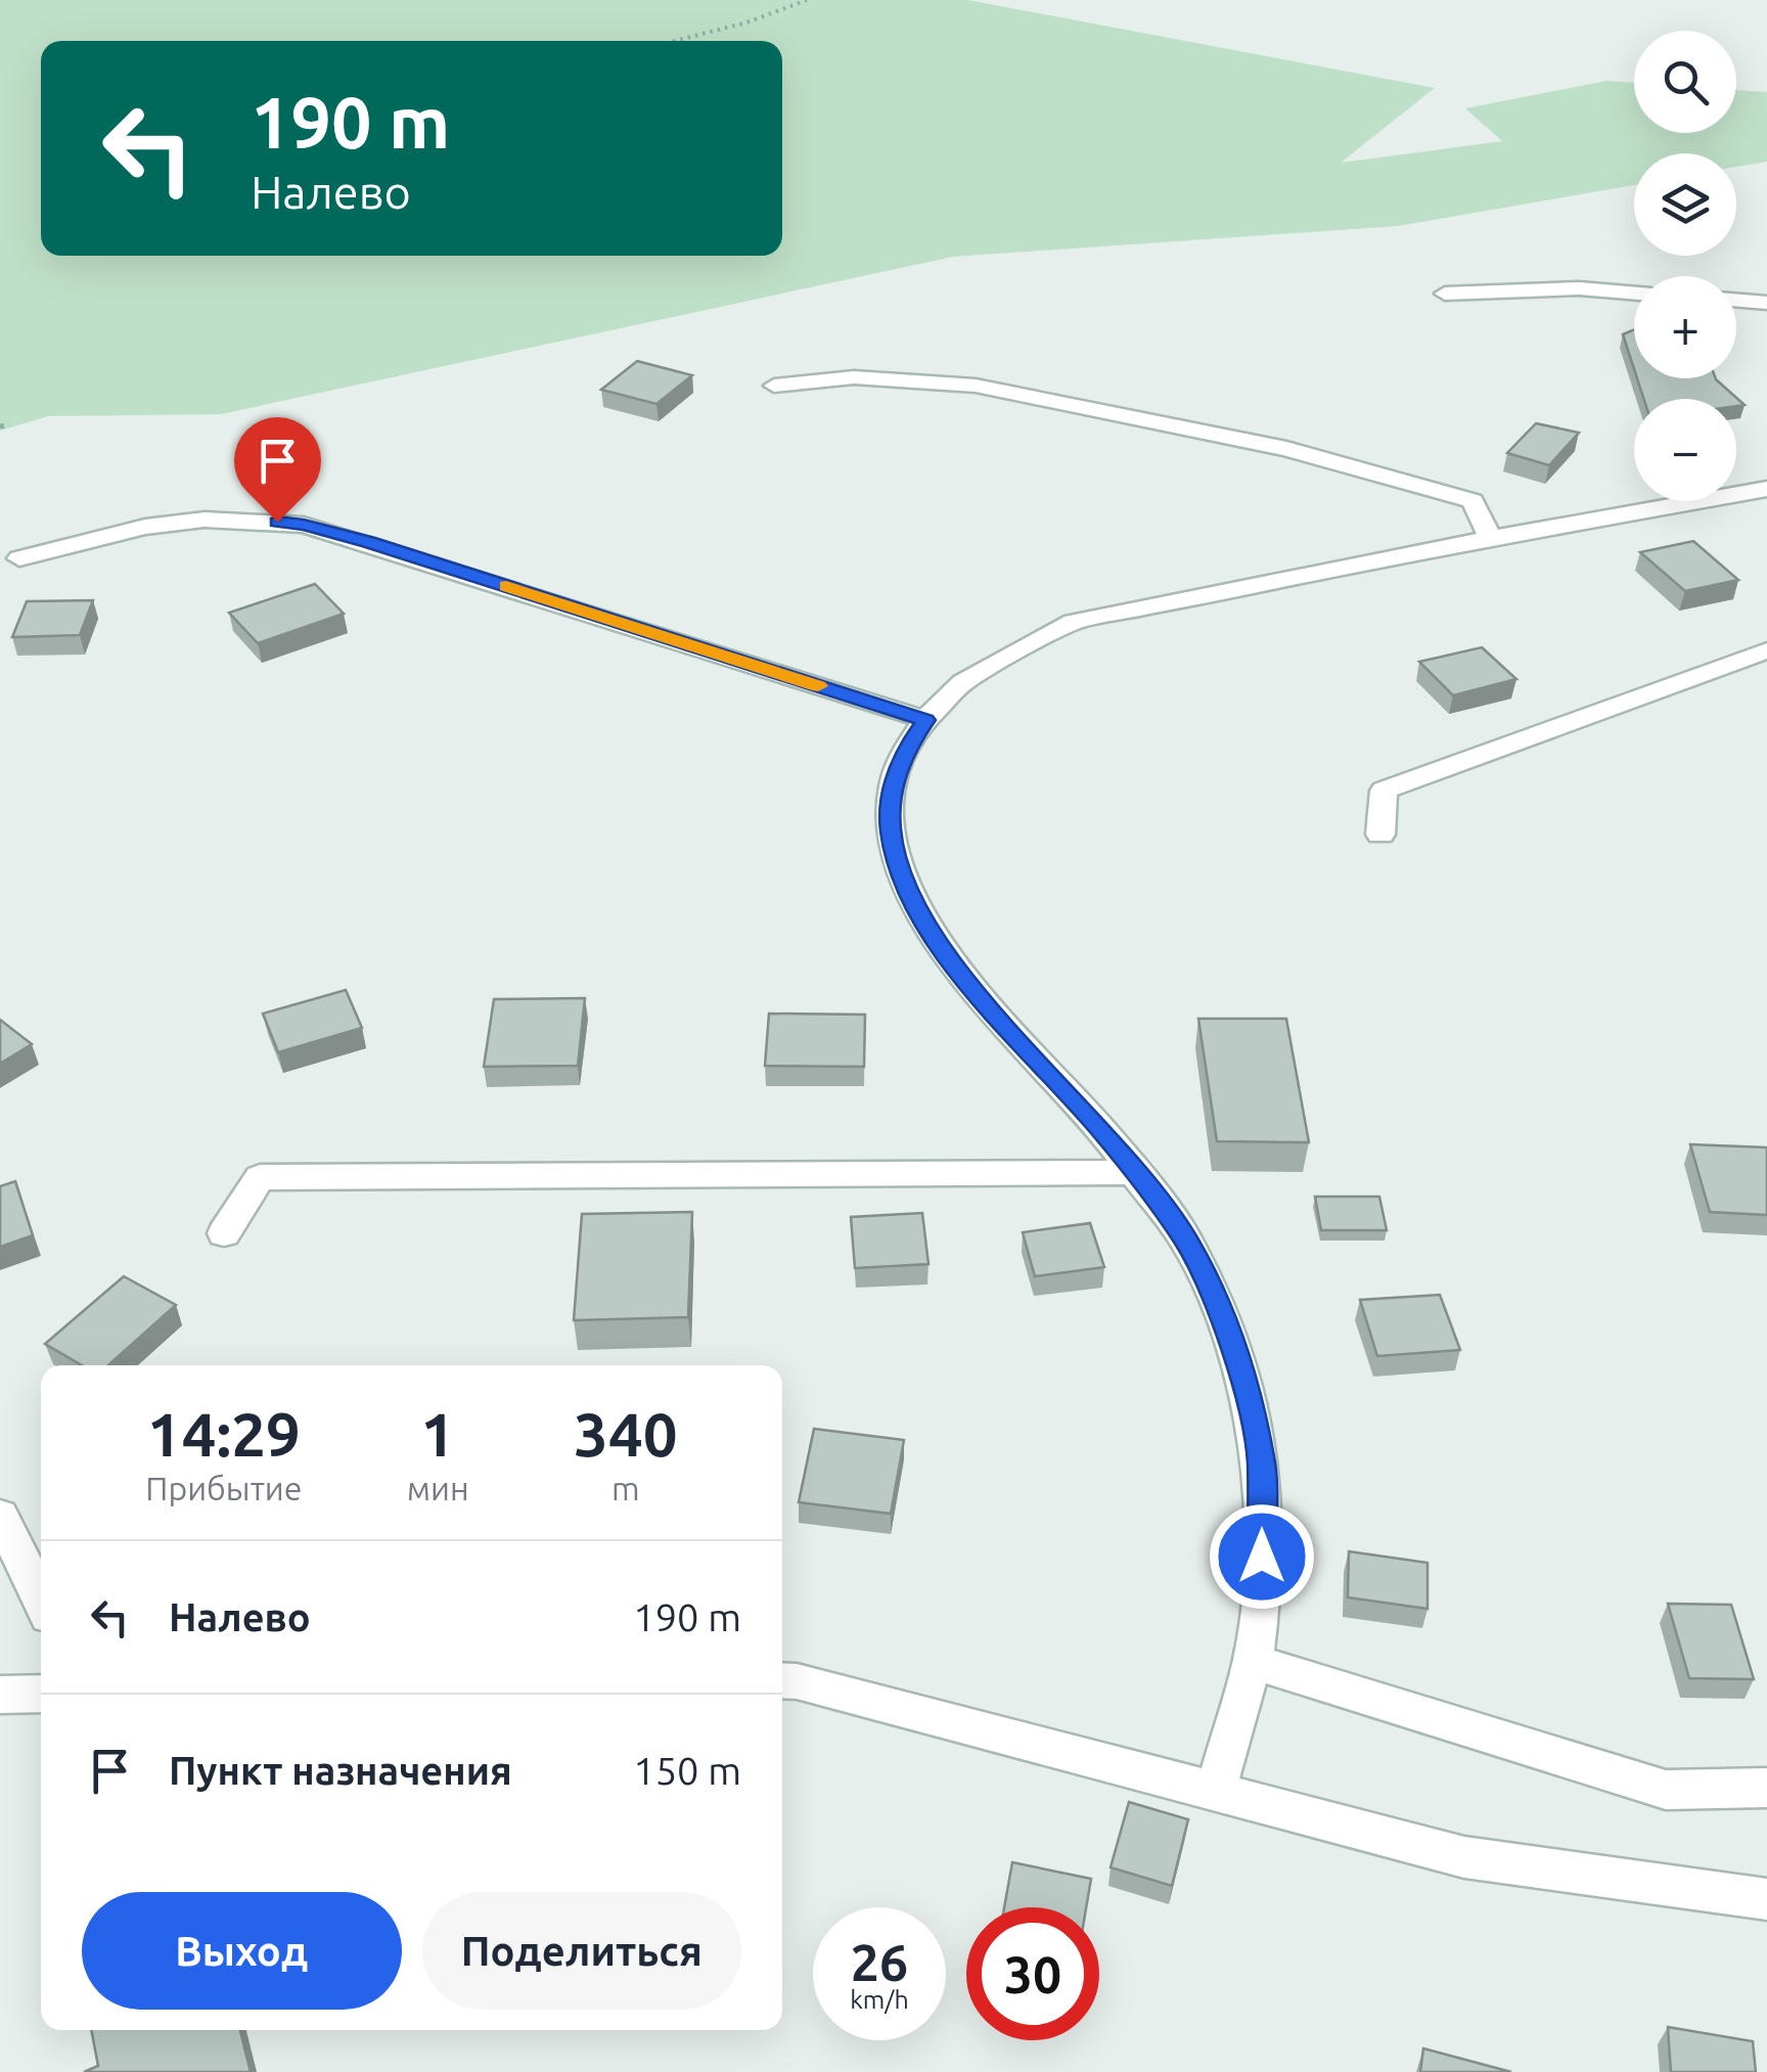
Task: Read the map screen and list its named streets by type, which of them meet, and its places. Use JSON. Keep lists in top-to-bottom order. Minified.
{"page":{"map_buttons":["+","−"],"turn":["190 m","Налево"],"eta":["14:29","Прибытие","1","мин","340","m"],"list":[{"name":"Налево","value":"190 m"},{"name":"Пункт назначения","value":"150 m"}],"buttons":["Выход","Поделиться"],"speed":"26 km/h","limit":"30"}}
